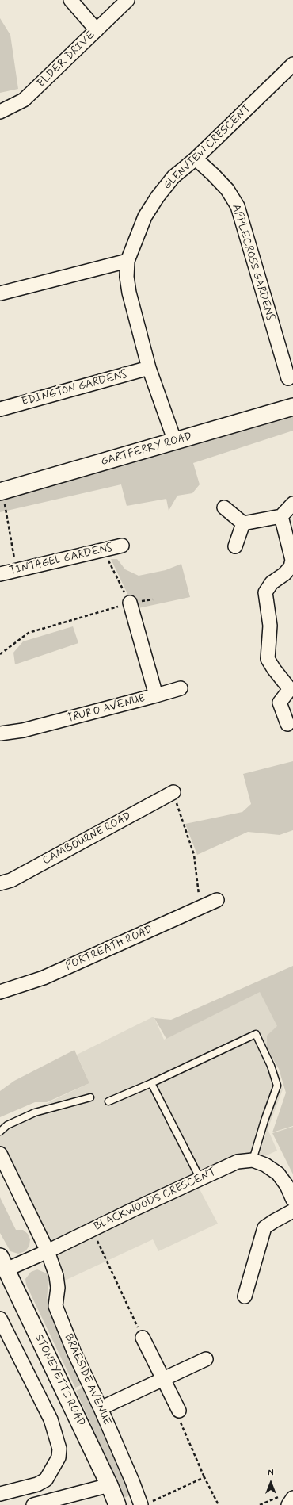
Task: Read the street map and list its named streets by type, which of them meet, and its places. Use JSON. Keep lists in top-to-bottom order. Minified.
{"streets":{"street":["ELDER DRIVE","GLENVIEW CRESCENT","APPLECROSS GARDENS","EDINGTON GARDENS","GARTFERRY ROAD","TINTAGEL GARDENS","TRURO AVENUE","CAMBOURNE ROAD","PORTREATH ROAD","BLACKWOODS CRESCENT","BRAESIDE AVENUE","STONEYETTS ROAD"]},"crossings":[["GLENVIEW CRESCENT","APPLECROSS GARDENS"],["GLENVIEW CRESCENT","EDINGTON GARDENS"],["GLENVIEW CRESCENT","GARTFERRY ROAD"],["BLACKWOODS CRESCENT","BRAESIDE AVENUE"],["BLACKWOODS CRESCENT","STONEYETTS ROAD"]],"north":"top"}
